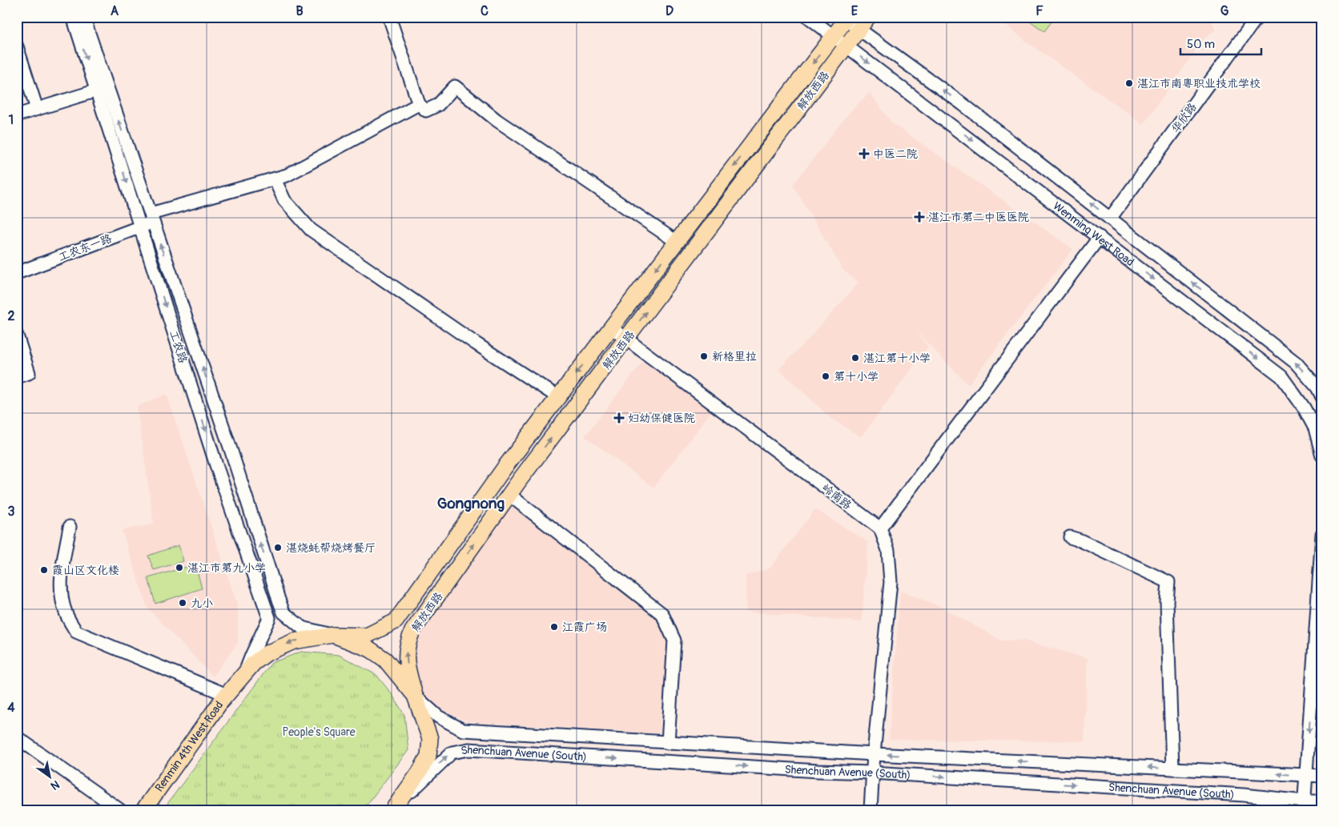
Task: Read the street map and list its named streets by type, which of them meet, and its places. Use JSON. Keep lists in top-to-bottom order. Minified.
{"streets":{"main road":["解放西路","Renmin 4th West Road"],"street":["华欣路","Wenming West Road","工农东一路","工农路","岭南路","Shenchuan Avenue (South)"]},"crossings":[["解放西路","Wenming West Road"],["解放西路","工农路"],["解放西路","岭南路"],["解放西路","Renmin 4th West Road"],["解放西路","Shenchuan Avenue (South)"],["华欣路","Wenming West Road"],["工农东一路","工农路"],["工农路","Renmin 4th West Road"]],"districts":["Gongnong"],"parks":["People's Square"],"places":{"other":["湛江市南粤职业技术学校","新格里拉","湛江第十小学","第十小学","湛烧蚝帮烧烤餐厅","湛江市第九小学","霞山区文化楼","九小","江霞广场"],"health":["中医二院","湛江市第二中医医院","妇幼保健医院"]},"scale_bar":"50 m","north":"bottom right","grid":{"columns":["A","B","C","D","E","F","G"],"rows":["1","2","3","4"]}}
